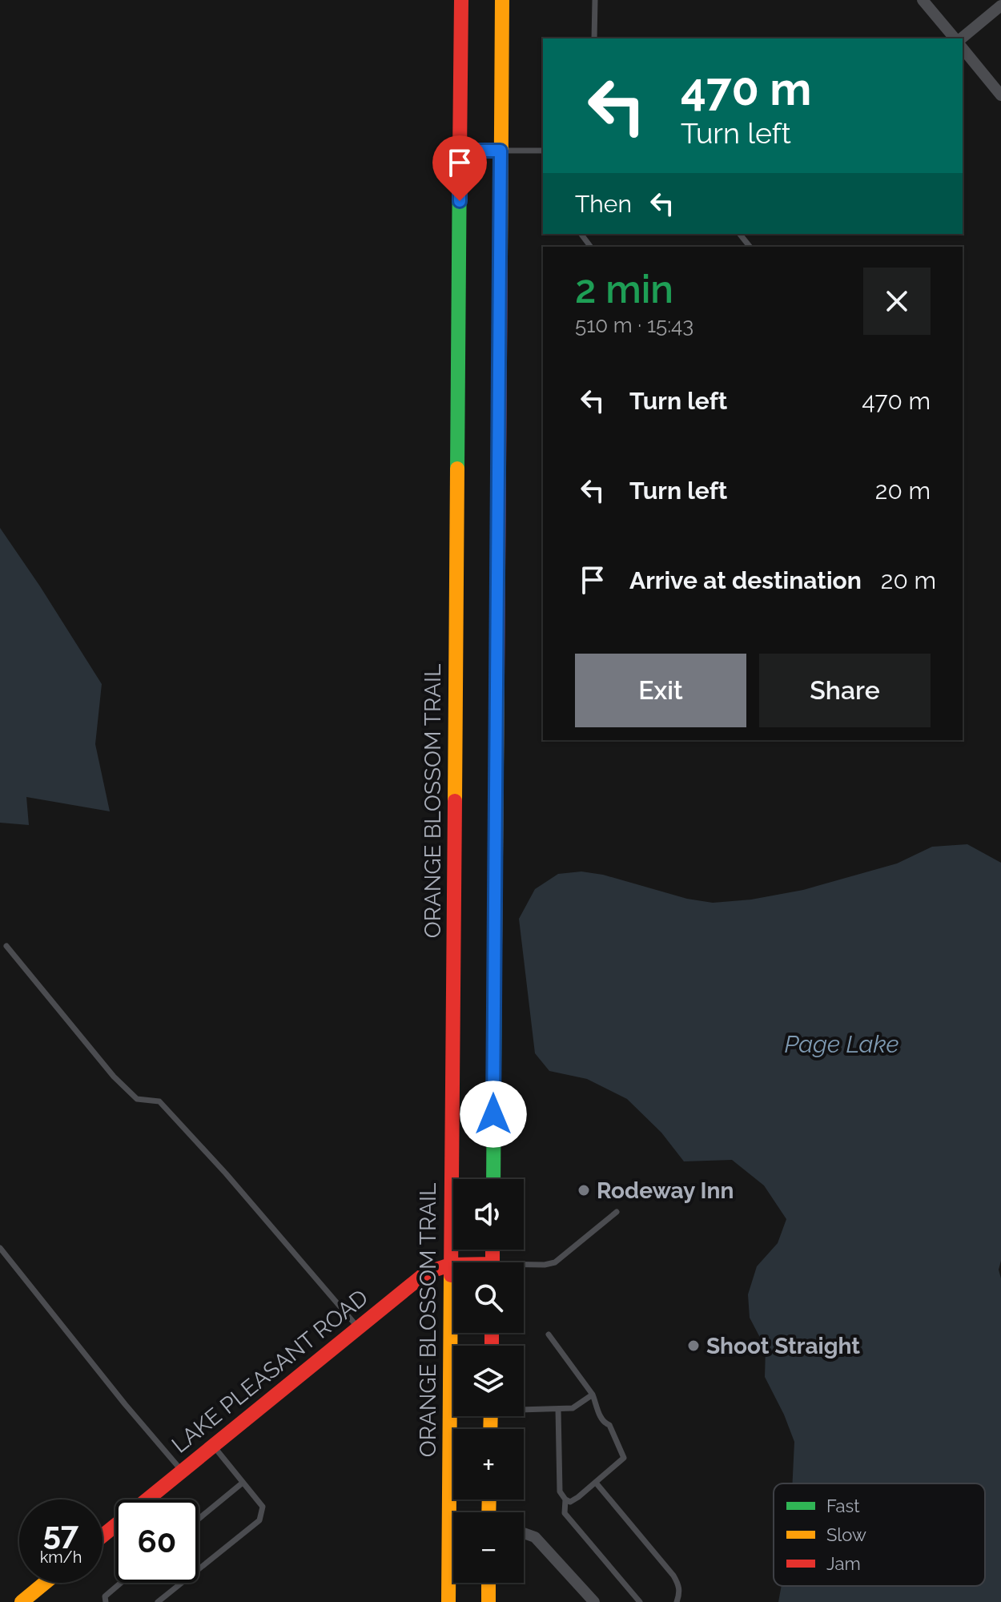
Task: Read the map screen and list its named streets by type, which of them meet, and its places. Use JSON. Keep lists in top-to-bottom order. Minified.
{"streets":{"main road":["ORANGE BLOSSOM TRAIL","LAKE PLEASANT ROAD"]},"crossings":[["ORANGE BLOSSOM TRAIL","LAKE PLEASANT ROAD"]],"water":["Page Lake"],"places":["Rodeway Inn","Shoot Straight"],"legend":["Fast","Slow","Jam"],"page":{"turn":["470 m","Turn left"],"then":"Then","heading":["2 min","510 m · 15:43"],"list":[{"name":"Turn left","value":"470 m"},{"name":"Turn left","value":"20 m"},{"name":"Arrive at destination","value":"20 m"}],"buttons":["Exit","Share"],"map_buttons":["+","−"],"speed":"57 km/h","limit":"60"}}
